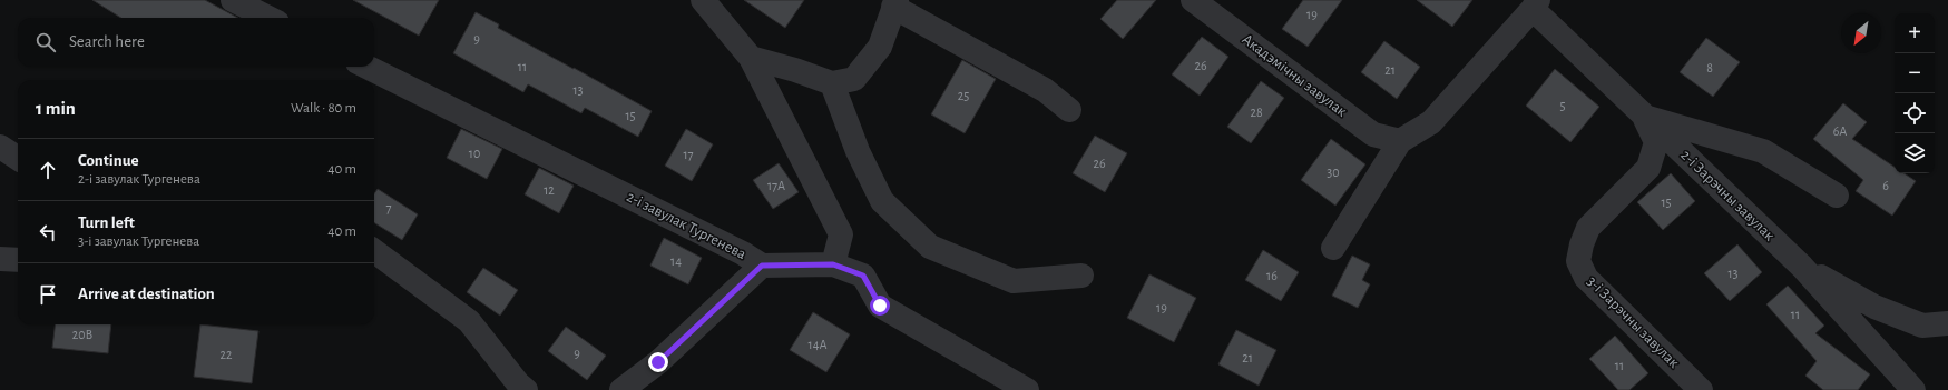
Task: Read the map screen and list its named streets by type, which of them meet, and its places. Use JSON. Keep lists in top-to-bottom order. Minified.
{"streets":{"street":["Акадэмічны завулак","2-і Зарэчны завулак","2-і завулак Тургенева","3-і Зарэчны завулак"]},"crossings":[["2-і Зарэчны завулак","3-і Зарэчны завулак"]],"house_numbers":["19","9","26","11","8","21","13","25","5","28","15","6А","10","17","26","30","17А","6","12","15","7","14","13","16","19","11","20В","14А","9","22","21","11"],"north":"bottom left","page":{"map_buttons":["+","−"],"search":"Search here","heading":["1 min","Walk · 80 m"],"list":[["Continue","2-і завулак Тургенева","40 m"],["Turn left","3-і завулак Тургенева","40 m"],"Arrive at destination"]}}
